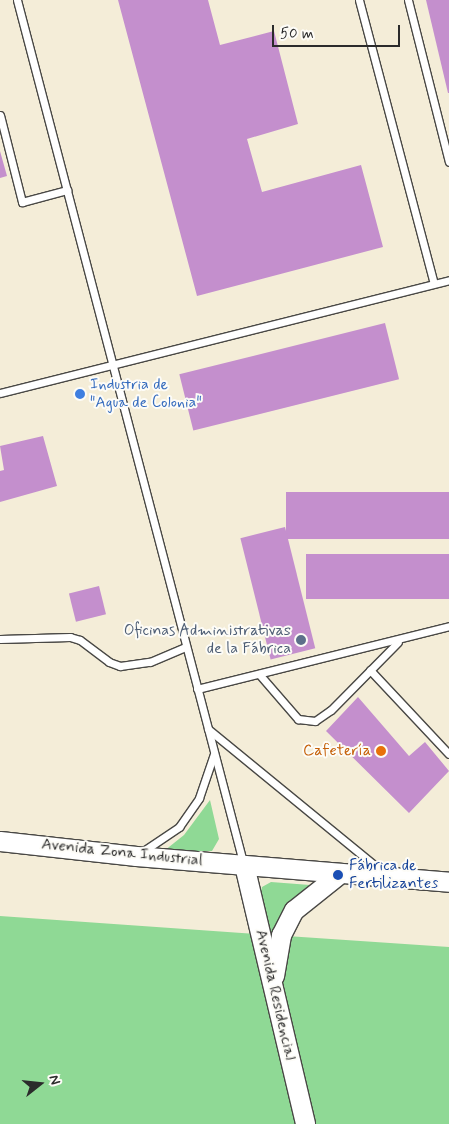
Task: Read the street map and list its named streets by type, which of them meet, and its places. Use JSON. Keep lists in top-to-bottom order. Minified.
{"streets":{"main road":["Avenida Zona Industrial","Avenida Residencial"]},"crossings":[["Avenida Zona Industrial","Avenida Residencial"]],"places":["Industria de \"Agua de Colonia\"","Oficinas Administrativas de la Fábrica","Cafetería","Fábrica de Fertilizantes"],"scale_bar":"50 m","north":"right"}
